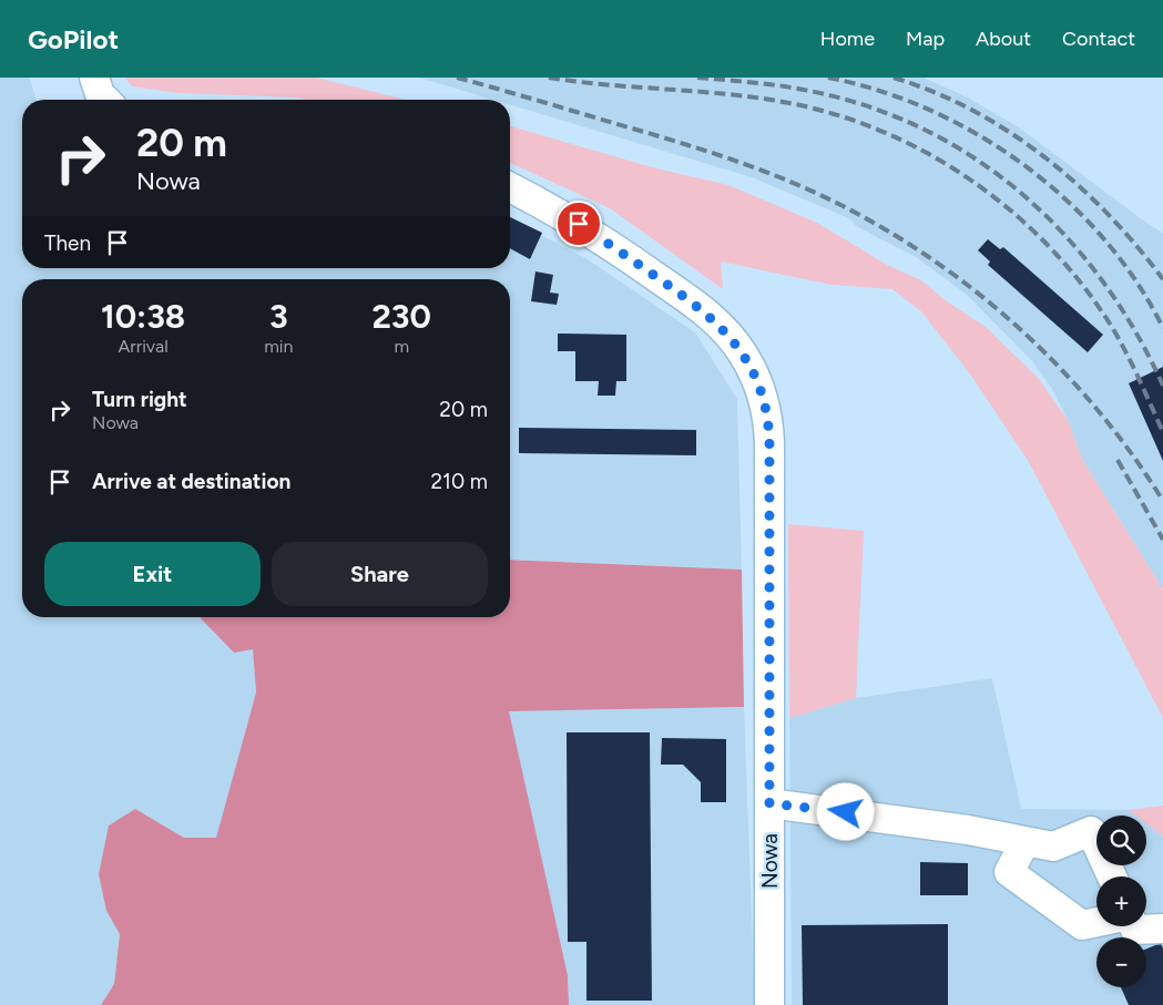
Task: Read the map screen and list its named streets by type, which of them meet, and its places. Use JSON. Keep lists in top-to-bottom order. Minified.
{"streets":{"street":["Nowa"]},"page":{"header":"GoPilot","nav":["Home","Map","About","Contact"],"turn":["20 m","Nowa"],"then":"Then","eta":["10:38","Arrival","3","min","230","m"],"list":[{"name":"Turn right","note":"Nowa","value":"20 m"},{"name":"Arrive at destination","value":"210 m"}],"buttons":["Exit","Share"],"map_buttons":["+","−"]}}
